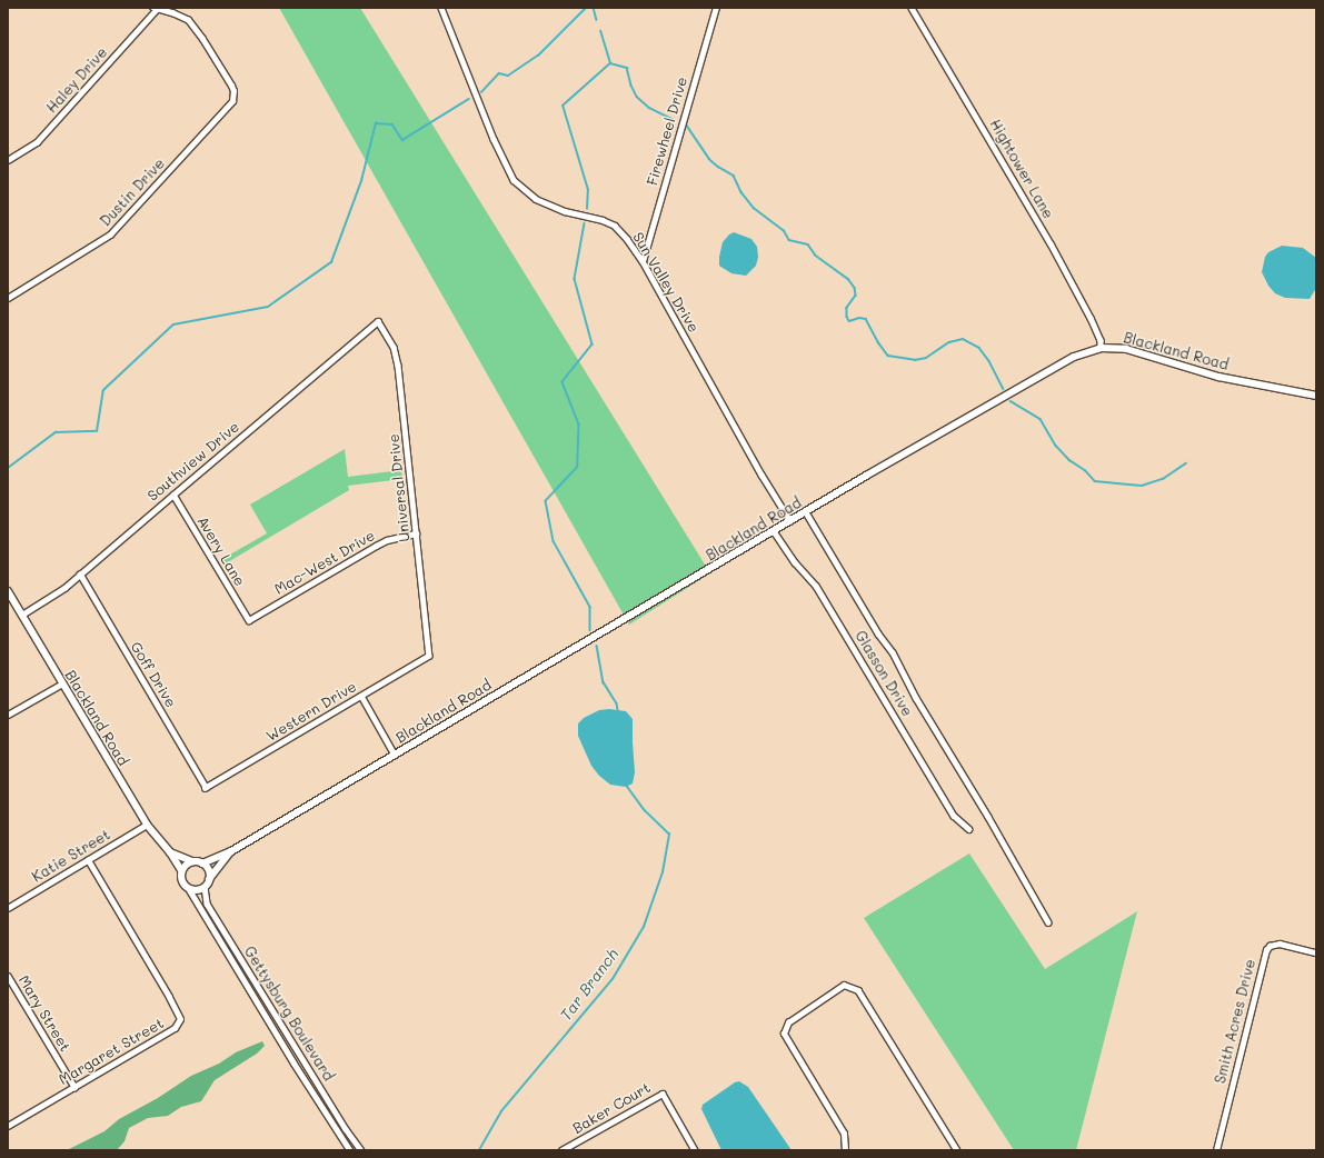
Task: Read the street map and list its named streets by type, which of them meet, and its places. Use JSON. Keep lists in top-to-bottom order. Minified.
{"streets":{"street":["Haley Drive","Firewheel Drive","Hightower Lane","Dustin Drive","Sun Valley Drive","Blackland Road","Southview Drive","Universal Drive","Avery Lane","Mac-West Drive","Glasson Drive","Goff Drive","Western Drive","Katie Street","Mary Street","Gettysburg Boulevard","Smith Acres Drive","Margaret Street","Baker Court"]},"crossings":[["Haley Drive","Dustin Drive"],["Firewheel Drive","Sun Valley Drive"],["Hightower Lane","Blackland Road"],["Sun Valley Drive","Blackland Road"],["Blackland Road","Southview Drive"],["Blackland Road","Glasson Drive"],["Blackland Road","Katie Street"],["Blackland Road","Gettysburg Boulevard"],["Southview Drive","Universal Drive"],["Southview Drive","Avery Lane"],["Southview Drive","Goff Drive"],["Universal Drive","Mac-West Drive"],["Universal Drive","Western Drive"],["Avery Lane","Mac-West Drive"],["Goff Drive","Western Drive"],["Katie Street","Margaret Street"],["Mary Street","Margaret Street"]],"water":["Tar Branch"]}
